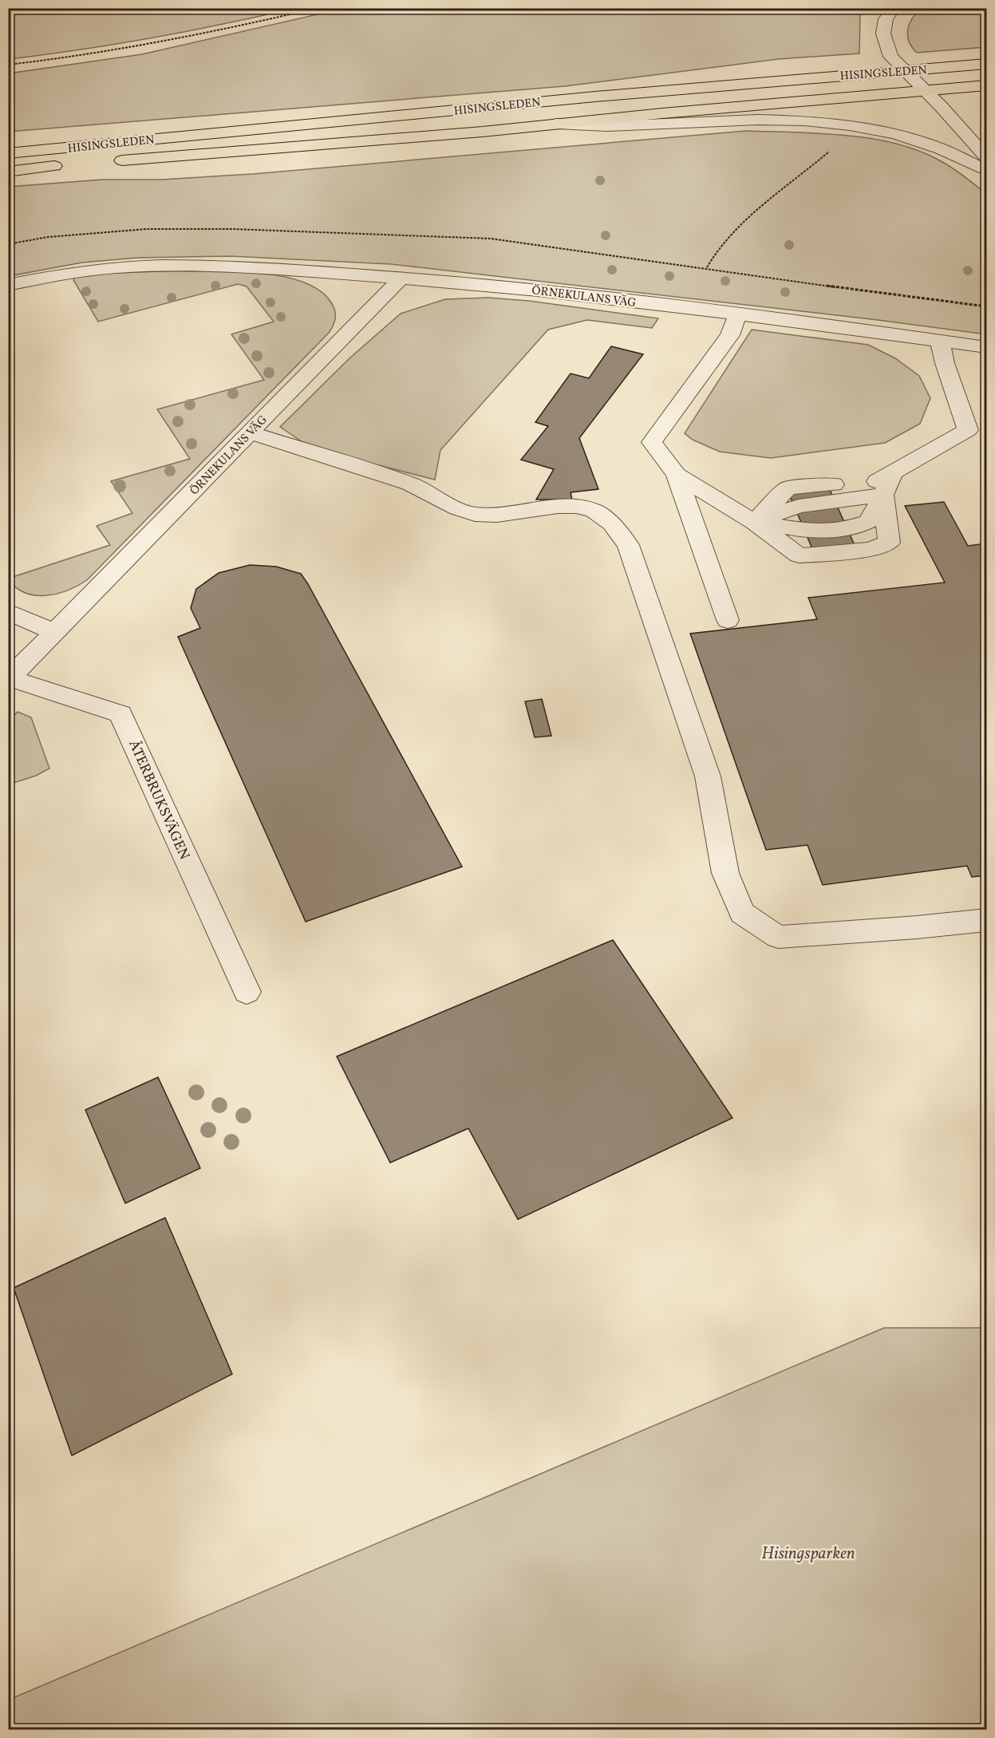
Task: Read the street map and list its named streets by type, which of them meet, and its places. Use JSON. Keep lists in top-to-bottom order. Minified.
{"streets":{"highway":["HISINGSLEDEN"],"street":["ÖRNEKULANS VÄG","ÅTERBRUKSVÄGEN"]},"crossings":[["ÖRNEKULANS VÄG","ÅTERBRUKSVÄGEN"]],"parks":["Hisingsparken"]}
